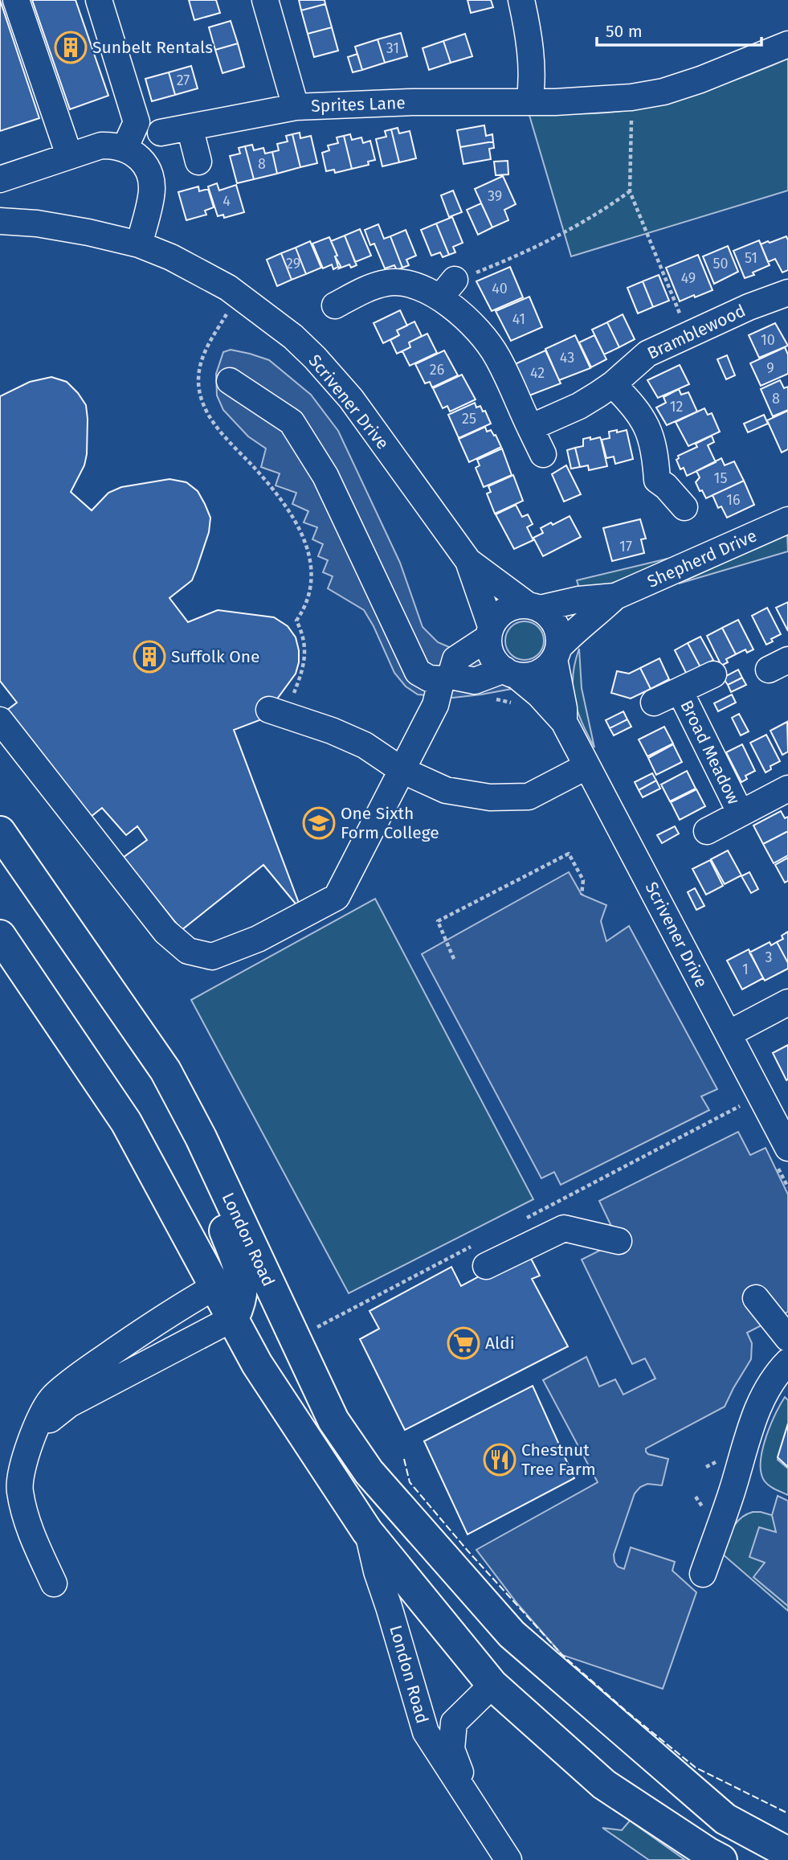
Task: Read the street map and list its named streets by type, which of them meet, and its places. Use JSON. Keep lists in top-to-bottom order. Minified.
{"streets":{"main road":["London Road"],"street":["Sprites Lane","Bramblewood","Scrivener Drive","Shepherd Drive","Broad Meadow"]},"crossings":[["Scrivener Drive","Shepherd Drive"]],"places":{"building":["Sunbelt Rentals","Suffolk One"],"school or university":["One Sixth Form College"],"supermarket":["Aldi"],"restaurant":["Chestnut Tree Farm"]},"house_numbers":["31","27","8","39","4","51","29","50","49","40","41","10","43","9","26","42","8","12","25","15","16","17","3","1"],"scale_bar":"50 m"}
